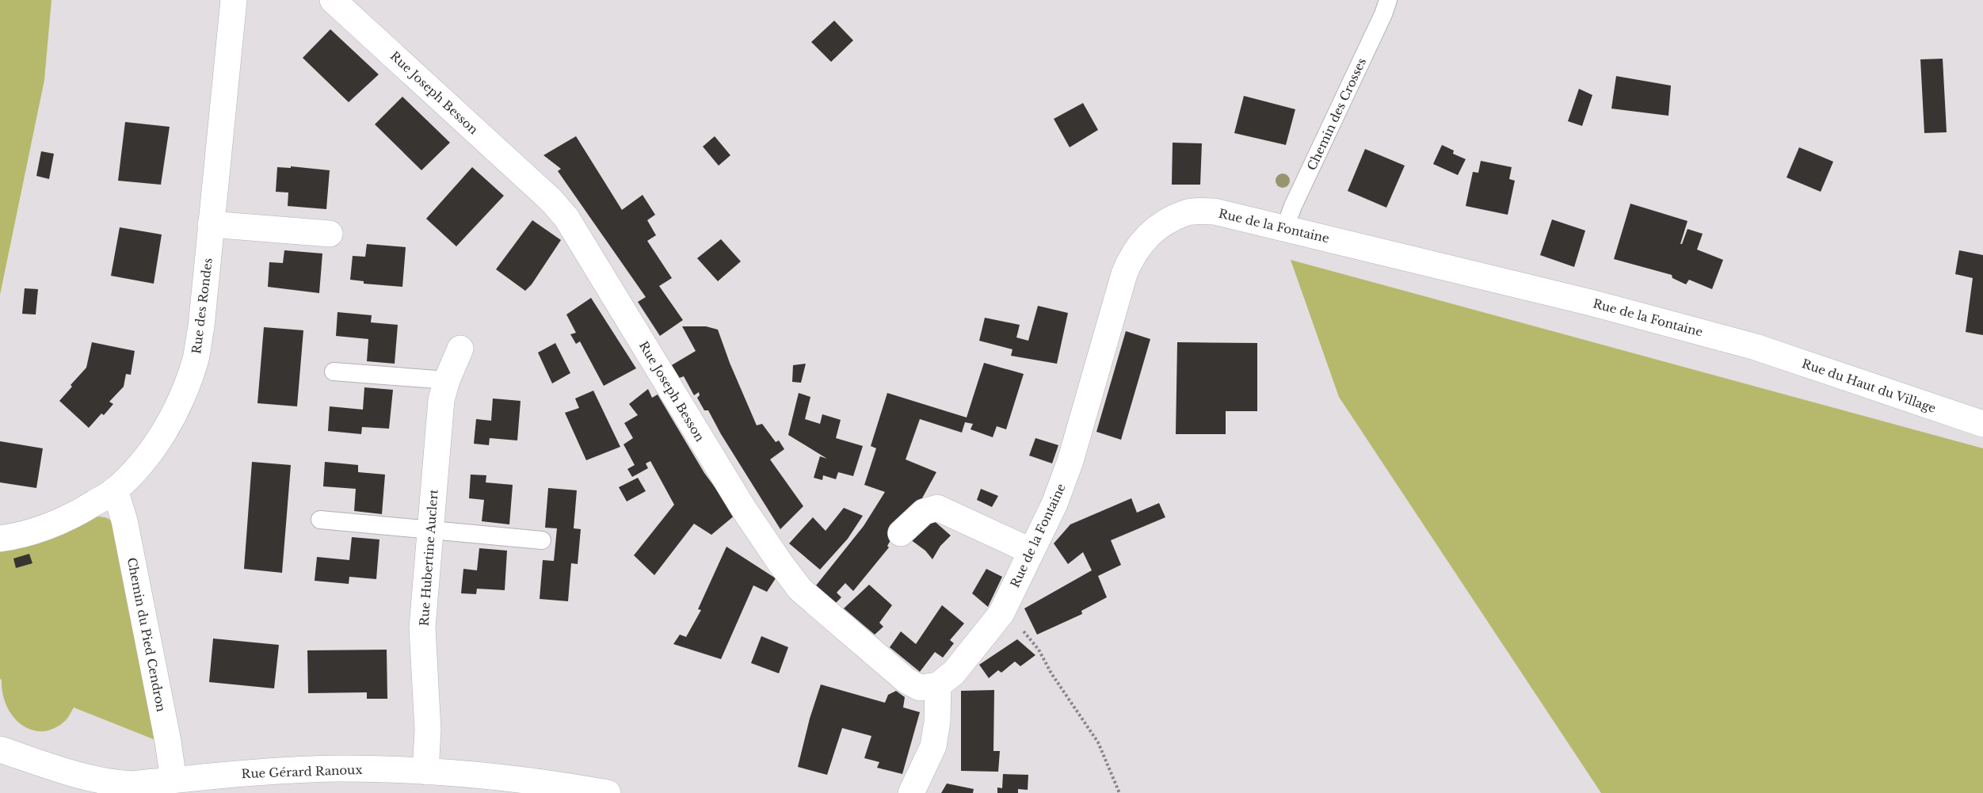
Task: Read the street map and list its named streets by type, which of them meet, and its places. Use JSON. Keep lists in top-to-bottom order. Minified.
{"streets":{"street":["Rue Joseph Besson","Rue de la Fontaine","Rue des Rondes","Rue du Haut du Village","Rue Hubertine Auclert","Chemin du Pied Cendron","Rue Gérard Ranoux"],"lane":["Chemin des Crosses"]},"crossings":[["Rue Joseph Besson","Rue de la Fontaine"],["Chemin des Crosses","Rue de la Fontaine"],["Rue de la Fontaine","Rue du Haut du Village"],["Rue des Rondes","Chemin du Pied Cendron"],["Rue Hubertine Auclert","Rue Gérard Ranoux"],["Chemin du Pied Cendron","Rue Gérard Ranoux"]]}
